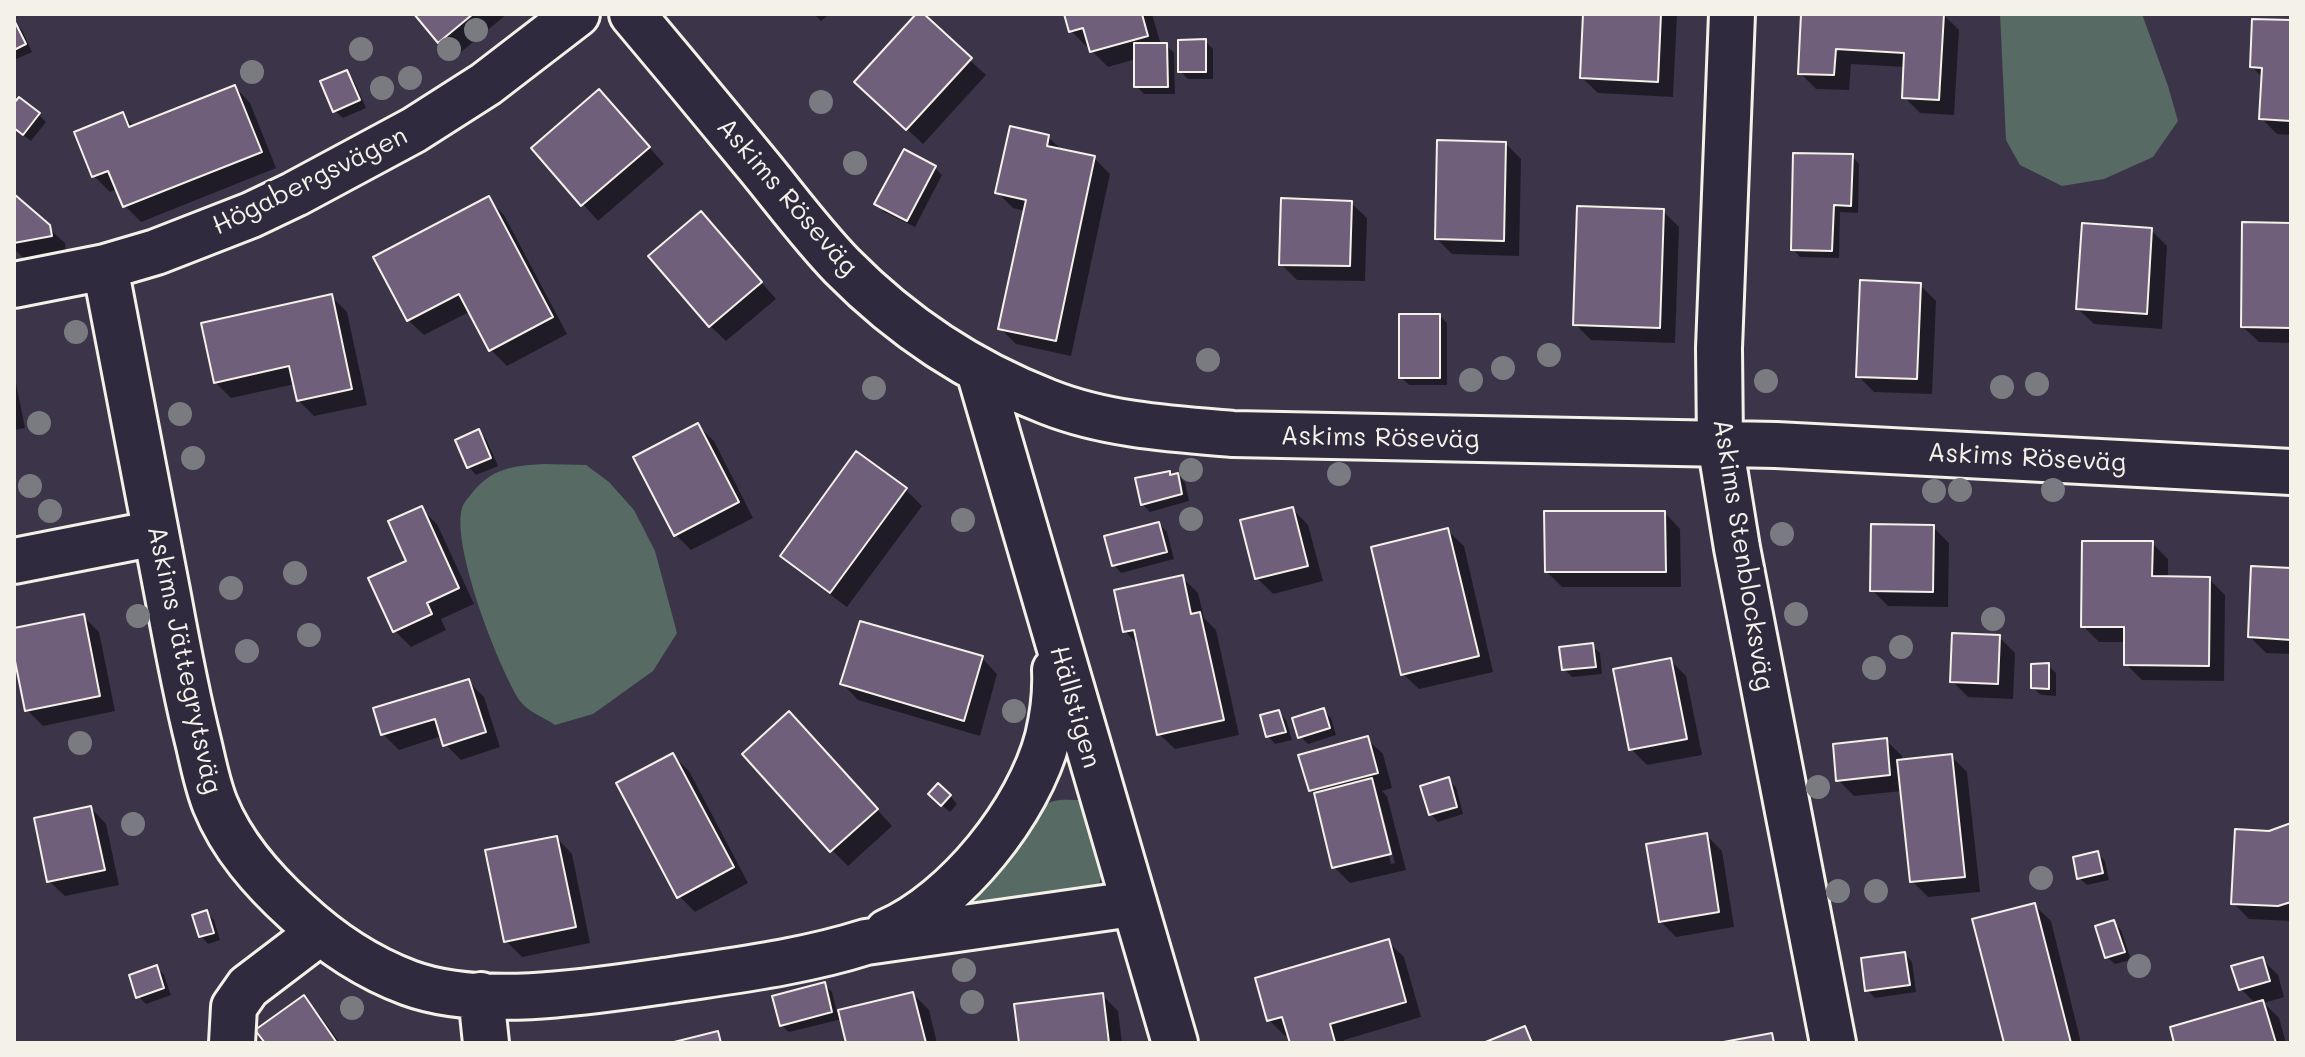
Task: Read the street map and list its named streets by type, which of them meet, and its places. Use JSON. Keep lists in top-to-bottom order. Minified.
{"streets":{"street":["Högabergsvägen","Askims Röseväg","Askims Stenblocksväg","Askims Jättegrytsväg","Hällstigen"]},"crossings":[["Högabergsvägen","Askims Jättegrytsväg"],["Askims Röseväg","Askims Stenblocksväg"],["Askims Röseväg","Hällstigen"],["Askims Jättegrytsväg","Hällstigen"]]}
